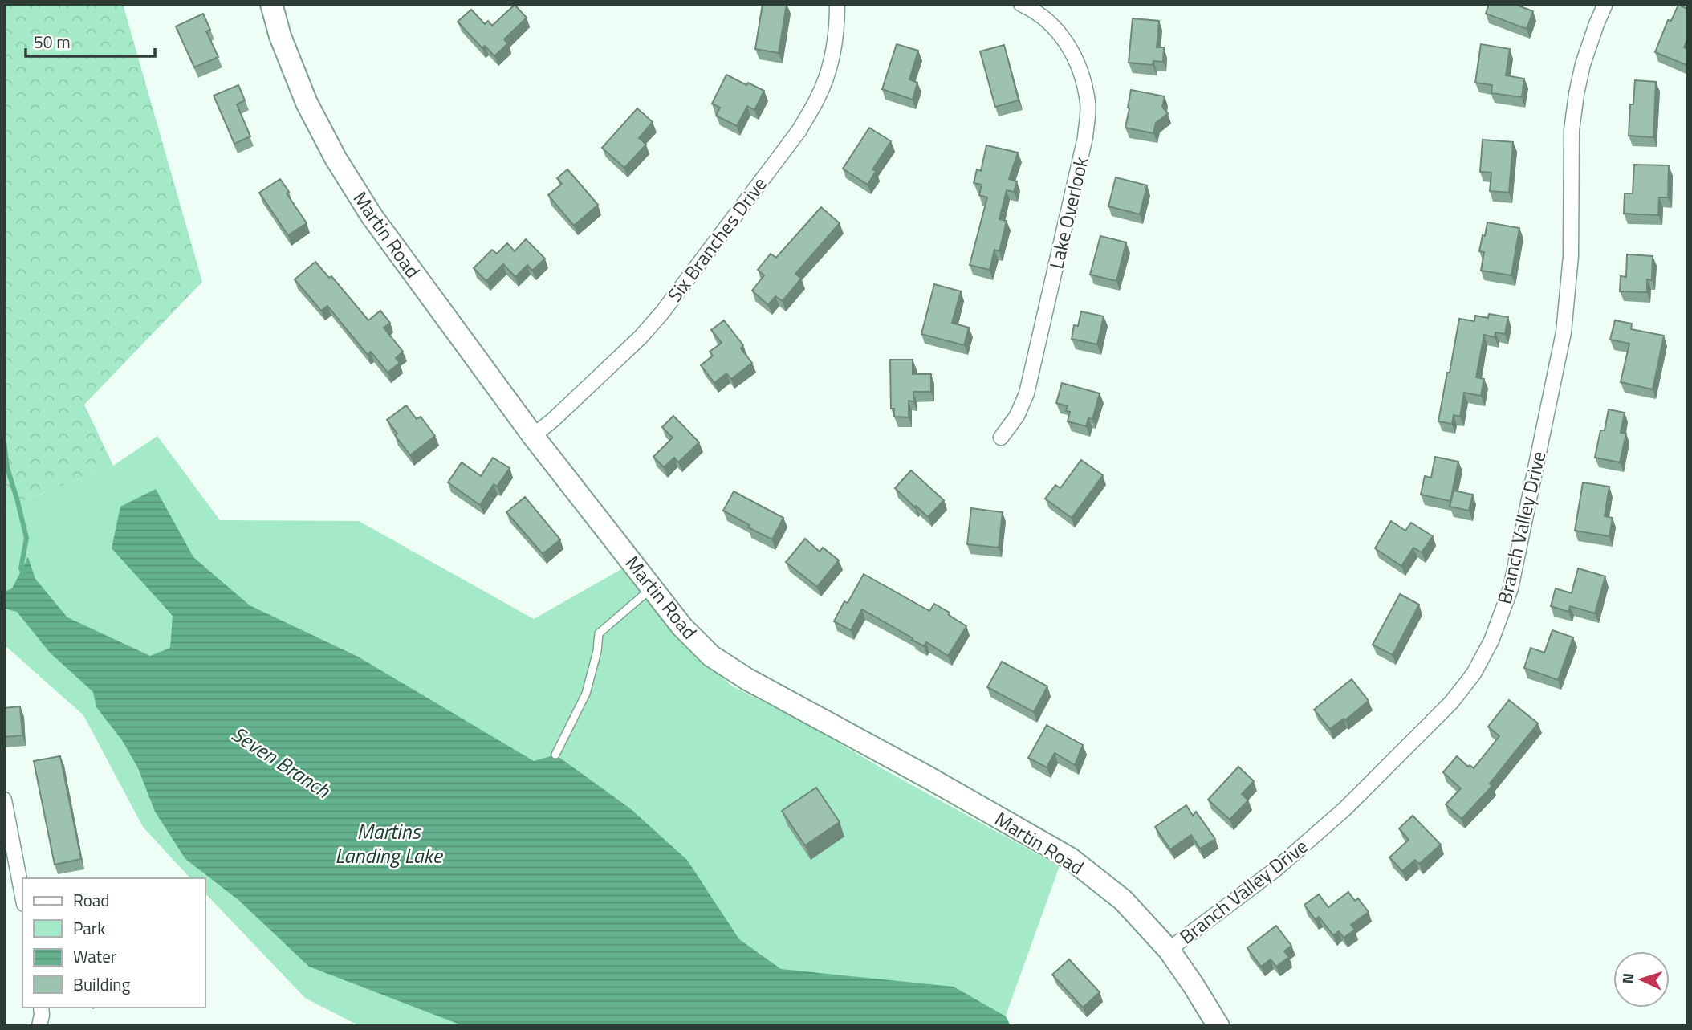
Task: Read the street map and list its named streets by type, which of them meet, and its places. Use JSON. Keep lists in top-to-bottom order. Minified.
{"streets":{"street":["Lake Overlook","Martin Road","Six Branches Drive","Branch Valley Drive"]},"crossings":[["Martin Road","Six Branches Drive"],["Martin Road","Branch Valley Drive"]],"water":["Seven Branch","Martins Landing Lake"],"legend":["Road","Park","Water","Building"],"scale_bar":"50 m","north":"left"}
